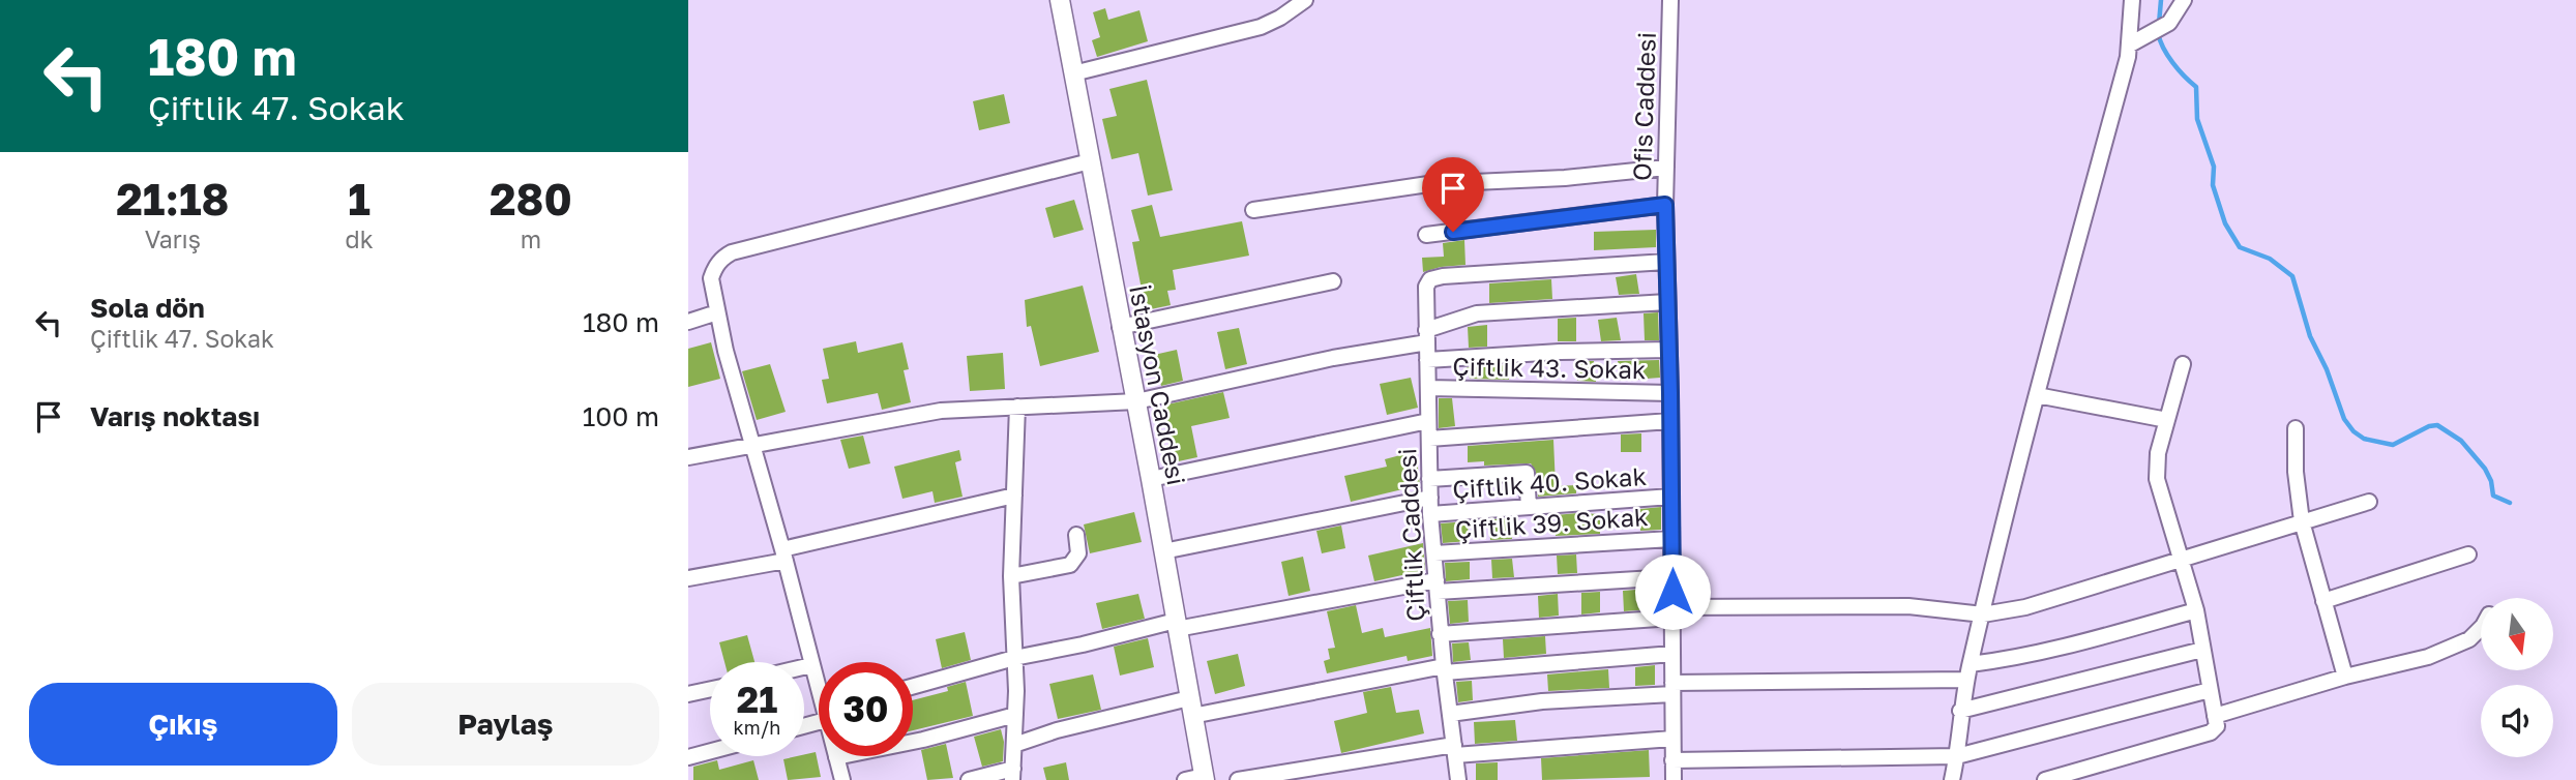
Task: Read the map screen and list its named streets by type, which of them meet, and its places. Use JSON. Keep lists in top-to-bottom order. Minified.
{"streets":{"main road":["İstasyon Caddesi"],"street":["Ofis Caddesi","Çiftlik 43. Sokak","Çiftlik 40. Sokak","Çiftlik 39. Sokak","Çiftlik Caddesi"]},"crossings":[["Ofis Caddesi","Çiftlik 43. Sokak"],["Ofis Caddesi","Çiftlik 40. Sokak"],["Ofis Caddesi","Çiftlik 39. Sokak"],["Ofis Caddesi","Çiftlik Caddesi"],["Çiftlik 43. Sokak","Çiftlik Caddesi"],["Çiftlik 40. Sokak","Çiftlik Caddesi"],["Çiftlik 39. Sokak","Çiftlik Caddesi"]],"north":"bottom","page":{"turn":["180 m","Çiftlik 47. Sokak"],"eta":["21:18","Varış","1","dk","280","m"],"list":[{"name":"Sola dön","note":"Çiftlik 47. Sokak","value":"180 m"},{"name":"Varış noktası","value":"100 m"}],"speed":"21 km/h","limit":"30","buttons":["Çıkış","Paylaş"]}}
